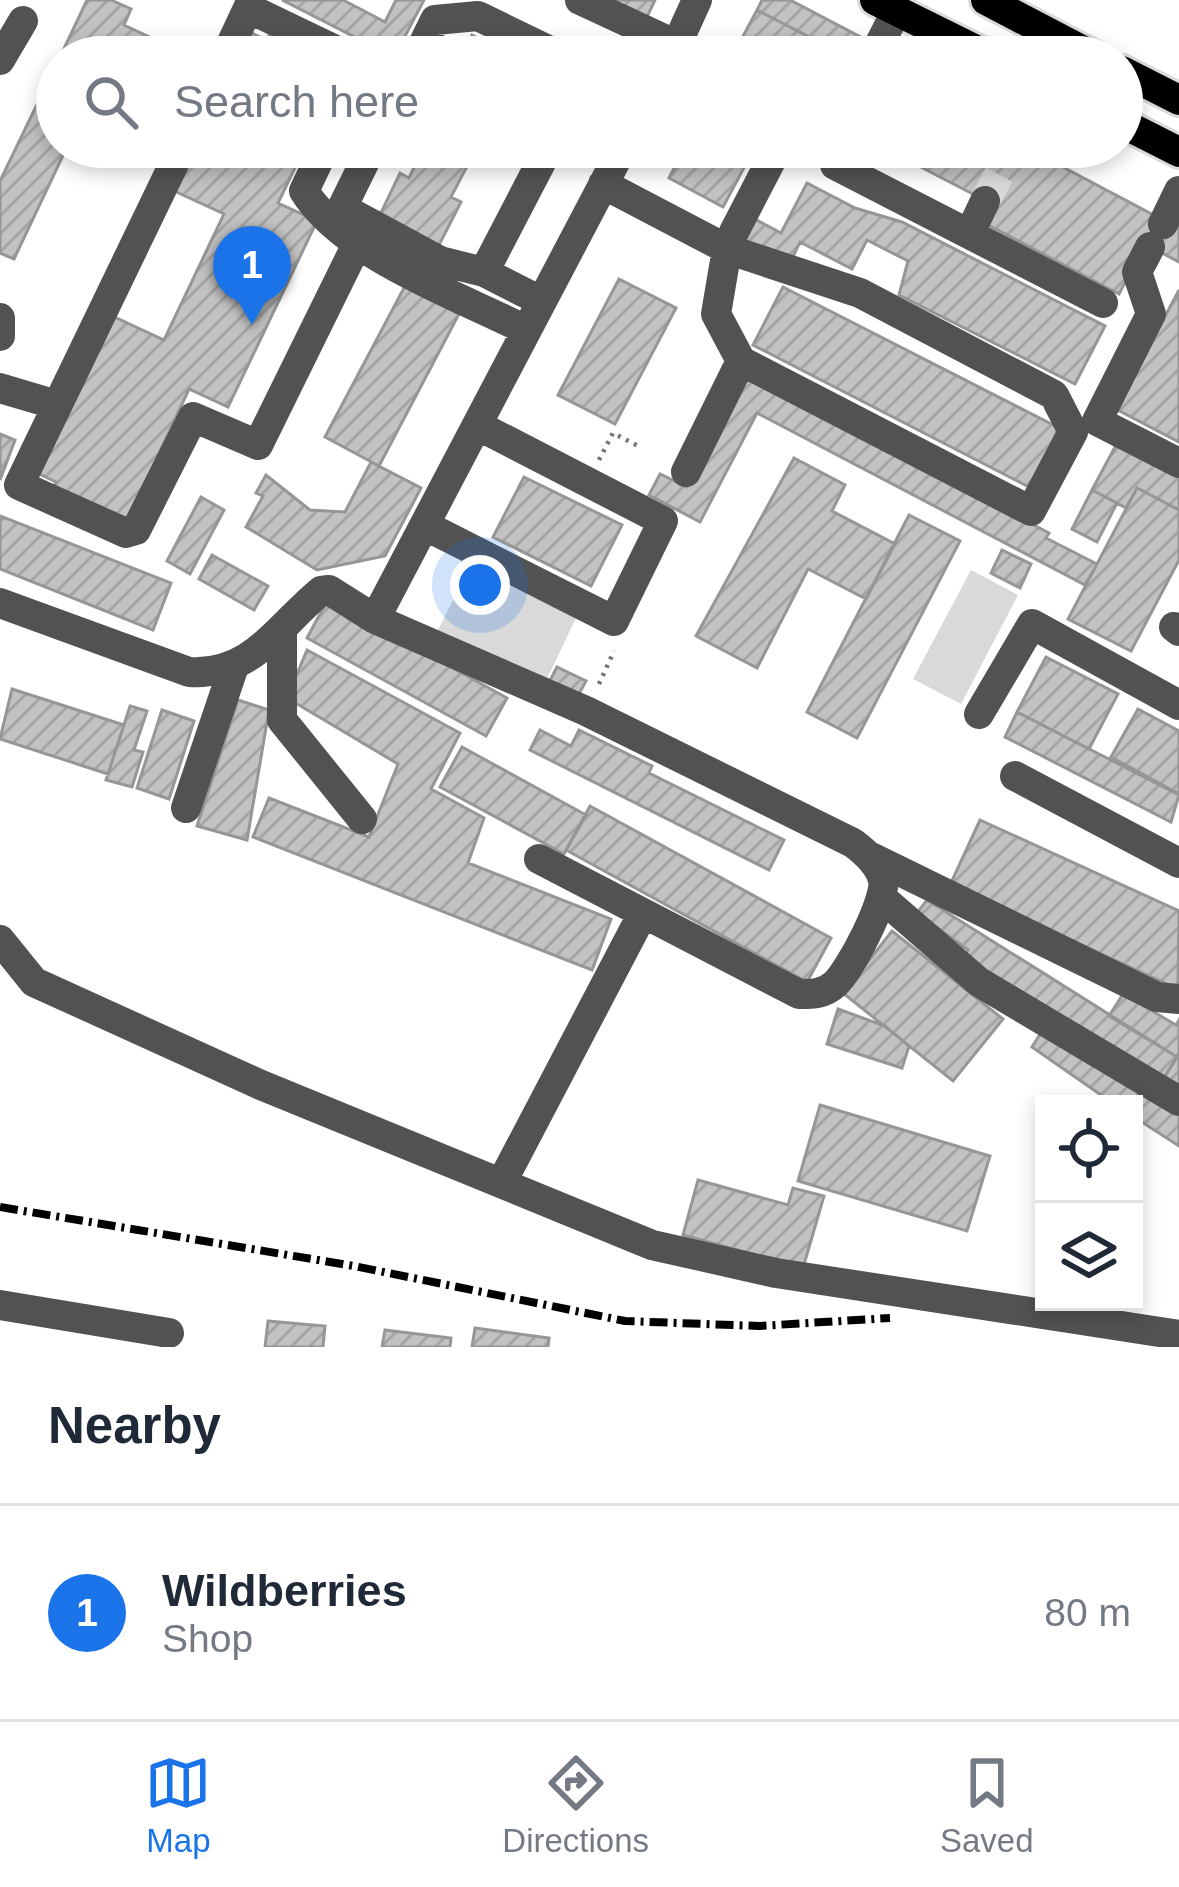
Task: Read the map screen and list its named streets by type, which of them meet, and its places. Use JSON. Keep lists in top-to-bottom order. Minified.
{"page":{"search":"Search here","pins":"1","heading":"Nearby","list":[{"mark":"1","name":"Wildberries","note":"Shop","value":"80 m"}],"nav":["Map","Directions","Saved"]}}
